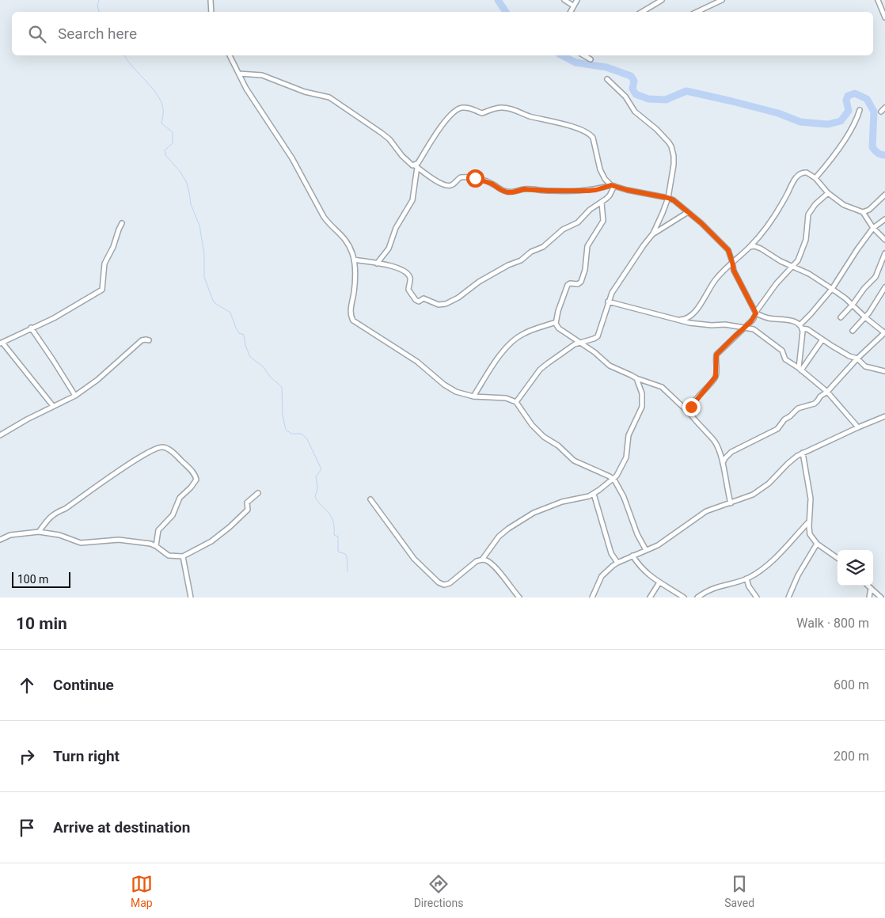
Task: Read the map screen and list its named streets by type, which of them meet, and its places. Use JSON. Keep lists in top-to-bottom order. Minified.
{"scale_bar":"100 m","page":{"search":"Search here","scale":"100 m","heading":["10 min","Walk · 800 m"],"list":[["Continue","600 m"],["Turn right","200 m"],"Arrive at destination"],"nav":["Map","Directions","Saved"]}}
